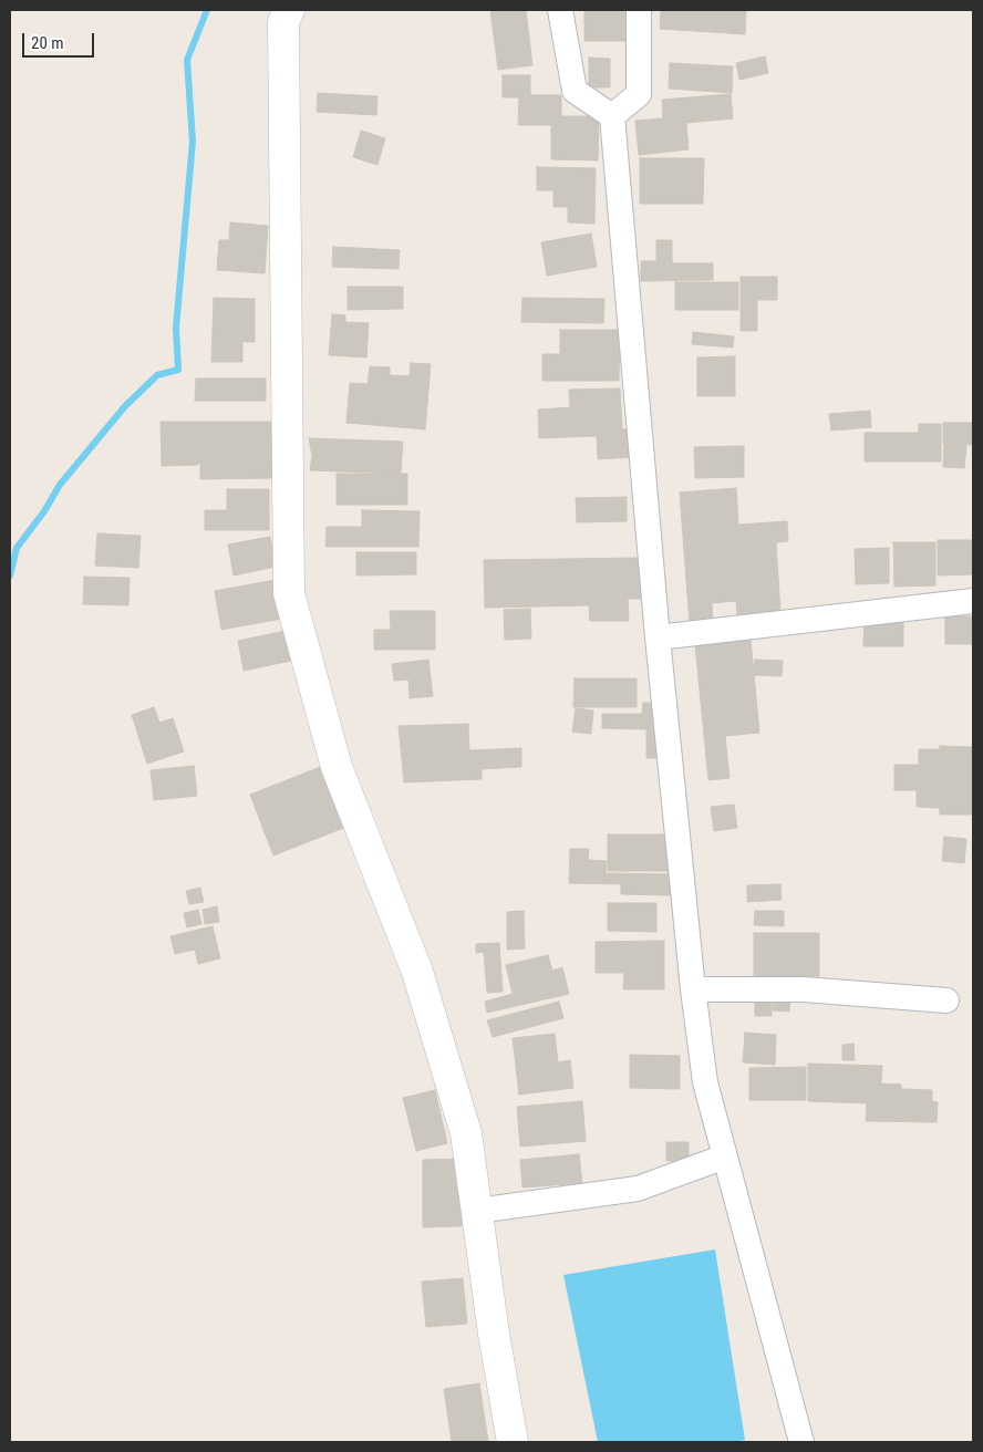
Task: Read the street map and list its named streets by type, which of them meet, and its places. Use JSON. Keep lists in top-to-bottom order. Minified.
{"scale_bar":"20 m"}
